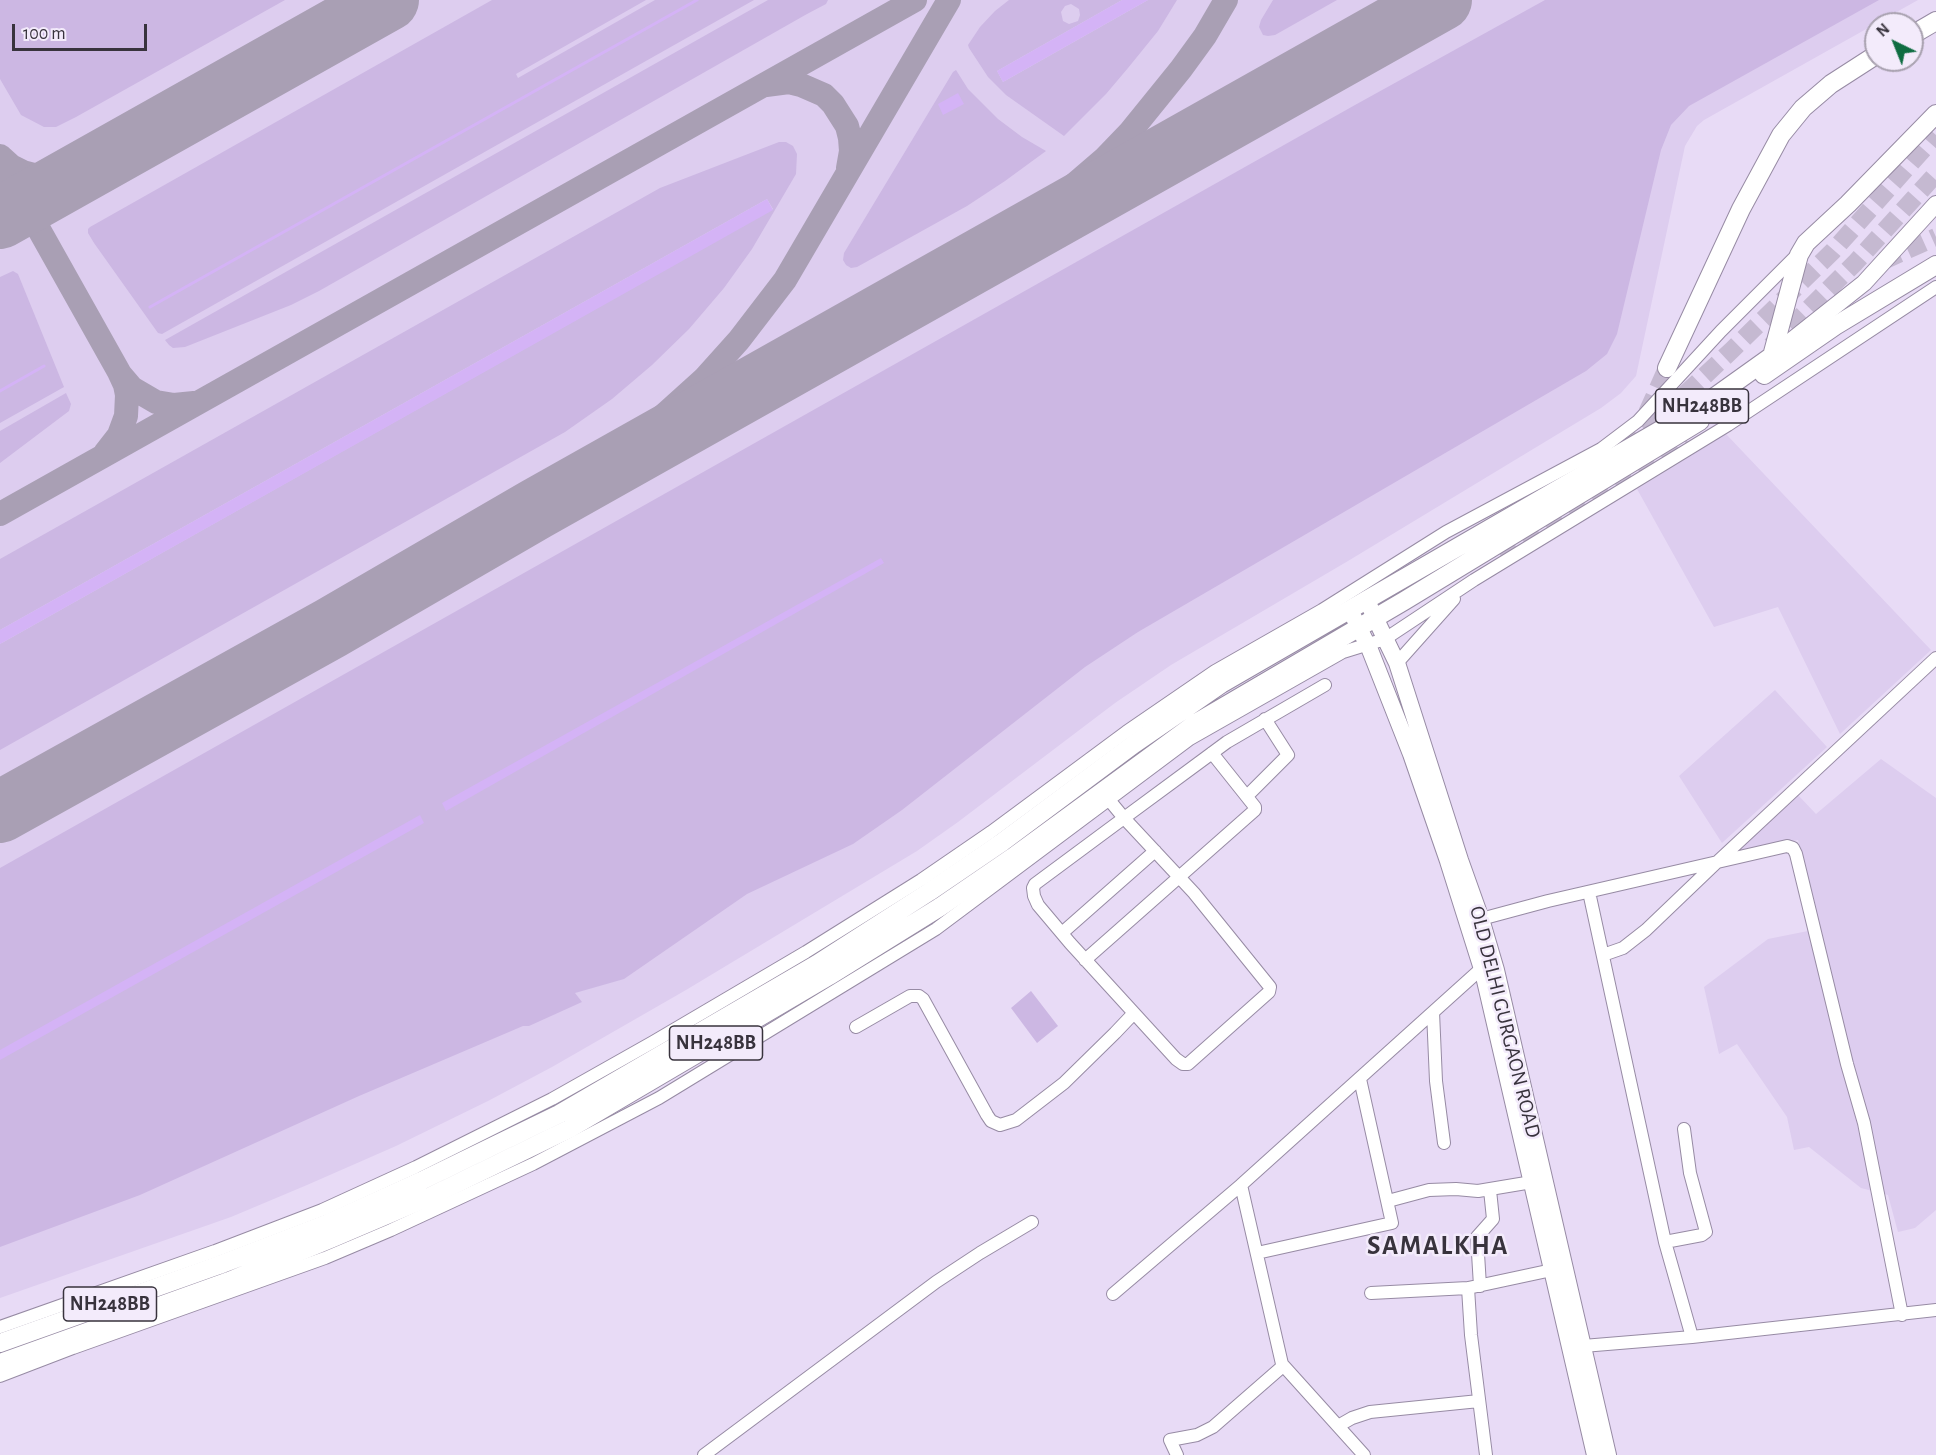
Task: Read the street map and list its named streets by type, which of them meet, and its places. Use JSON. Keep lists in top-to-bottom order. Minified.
{"streets":{"highway":["NH248BB"],"main road":["OLD DELHI GURGAON ROAD"]},"crossings":[["NH248BB","OLD DELHI GURGAON ROAD"]],"districts":["SAMALKHA"],"scale_bar":"100 m","north":"top left"}
